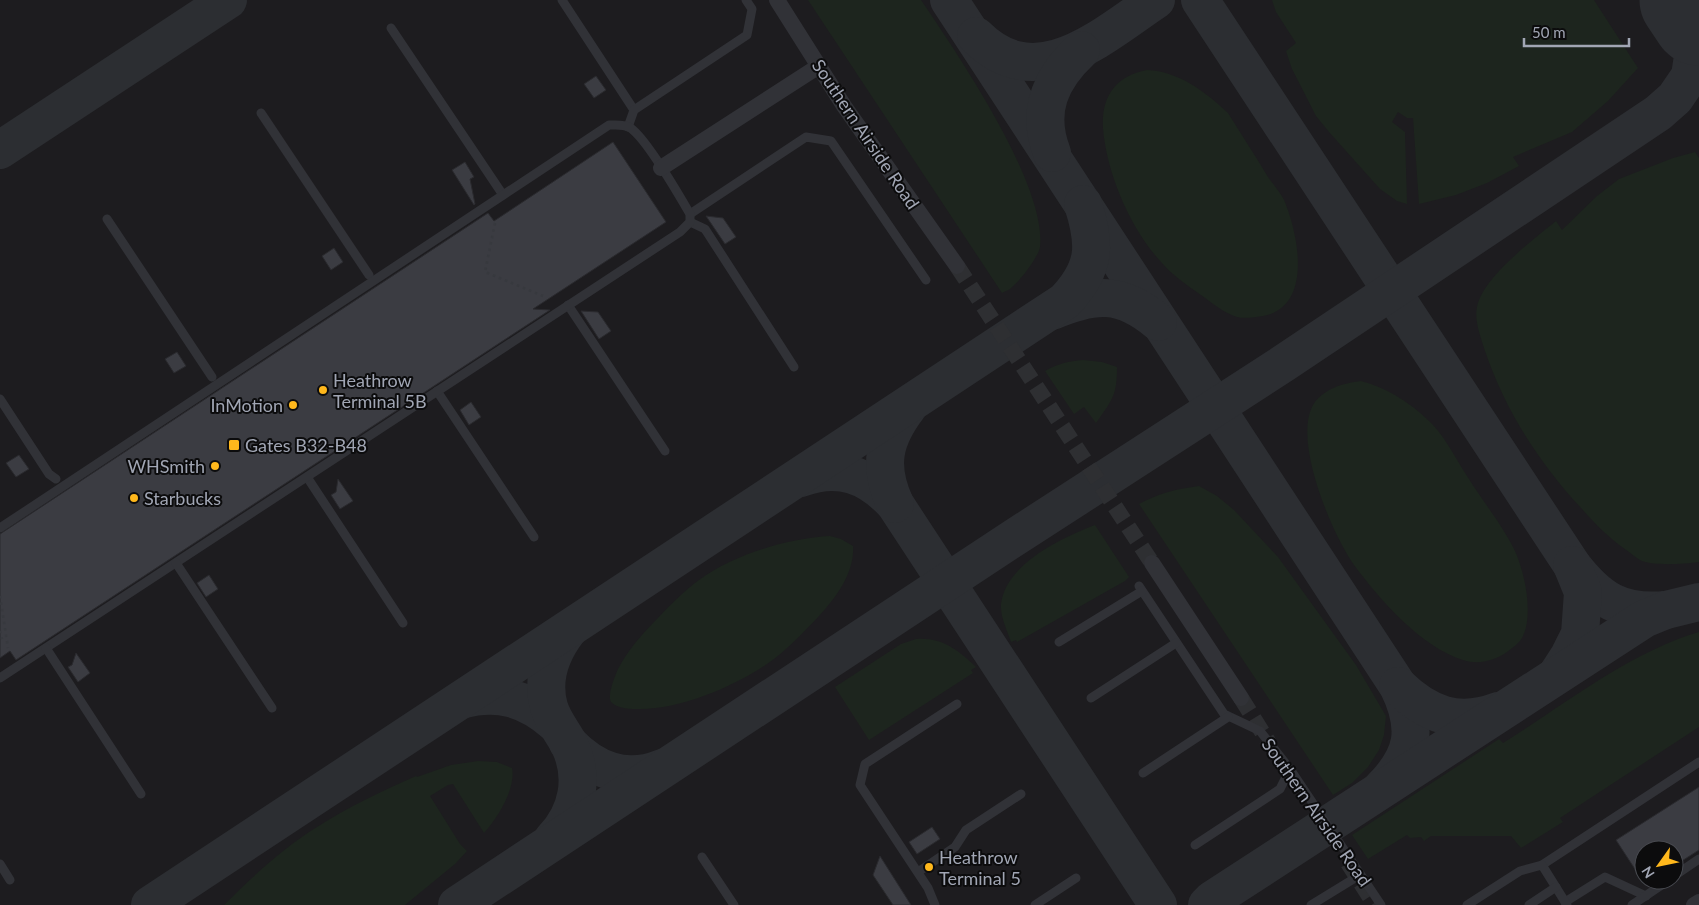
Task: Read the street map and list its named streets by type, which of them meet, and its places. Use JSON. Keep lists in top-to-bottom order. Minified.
{"streets":{"street":["Southern Airside Road"]},"places":{"other":["Heathrow Terminal 5B","InMotion","WHSmith","Starbucks","Heathrow Terminal 5"],"transit":["Gates B32-B48"]},"scale_bar":"50 m","north":"bottom left"}
